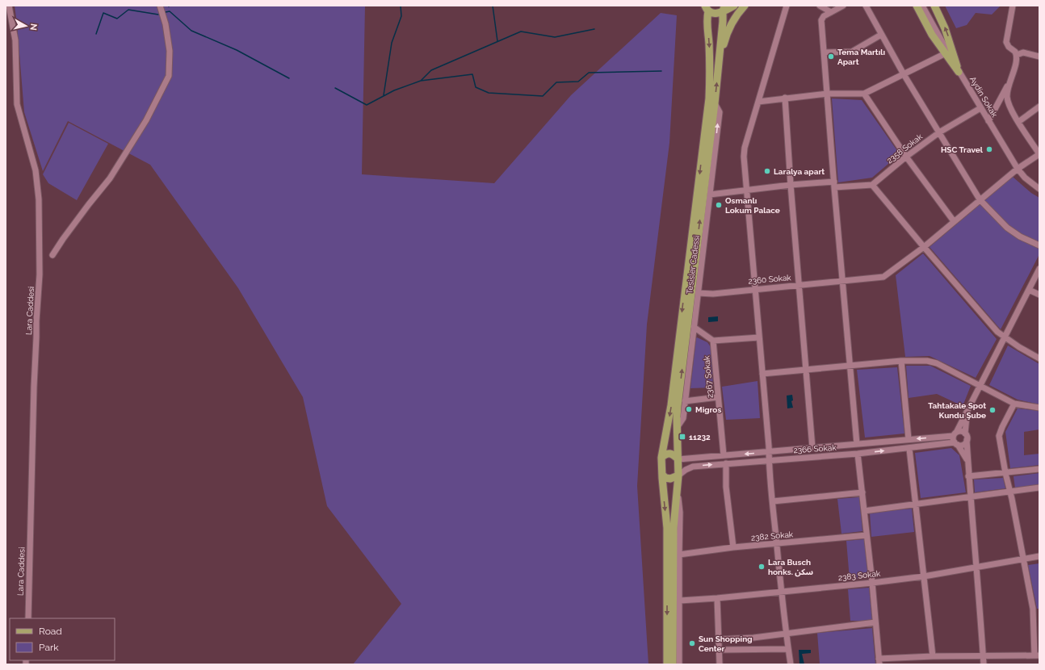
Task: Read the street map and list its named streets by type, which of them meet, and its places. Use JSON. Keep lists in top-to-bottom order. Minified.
{"streets":{"street":["Aydin Sokak","2358 Sokak","Tesisler Cadessi","2360 Sokak","Lara Caddesi","2367 Sokak","2366 Sokak","2382 Sokak","2383 Sokak"]},"crossings":[["Aydin Sokak","2358 Sokak"],["Aydin Sokak","2360 Sokak"],["Tesisler Cadessi","2360 Sokak"],["2367 Sokak","2366 Sokak"]],"places":{"other":["Tema Martılı Apart","HSC Travel","Laralya apart","Osmanlı Lokum Palace","Migros","Tahtakale Spot Kundu Şube","Lara Busch honks. سكن","Sun Shopping Center"],"transit":["11232"]},"legend":["Road","Park"],"north":"right"}
